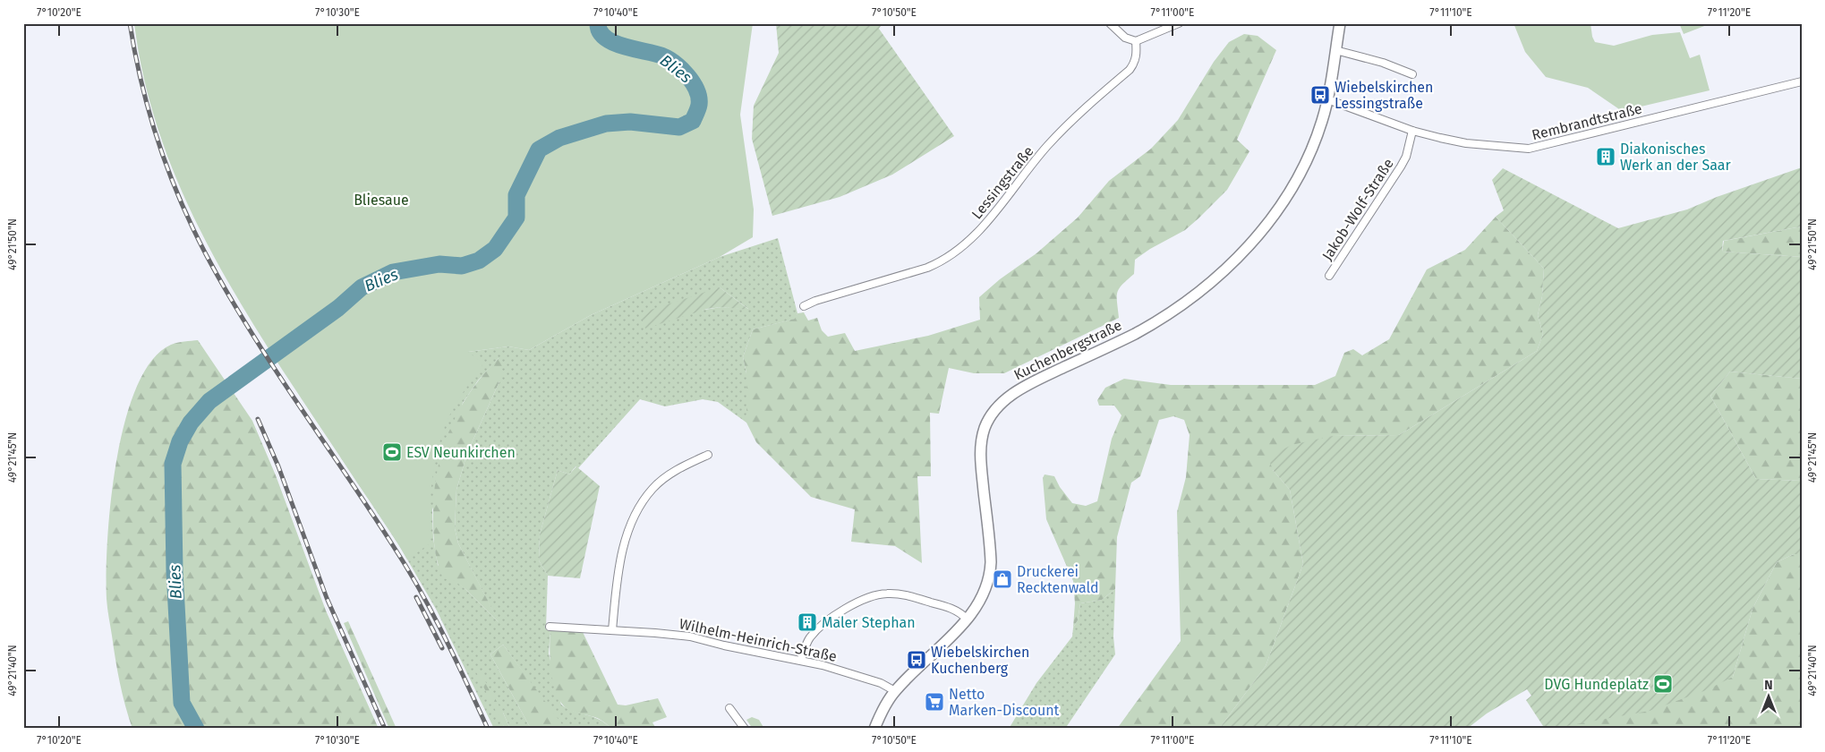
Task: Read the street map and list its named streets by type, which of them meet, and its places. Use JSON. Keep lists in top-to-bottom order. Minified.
{"streets":{"main road":["Kuchenbergstraße"],"street":["Rembrandtstraße","Lessingstraße","Jakob-Wolf-Straße","Wilhelm-Heinrich-Straße"]},"crossings":[["Rembrandtstraße","Jakob-Wolf-Straße"],["Rembrandtstraße","Kuchenbergstraße"],["Kuchenbergstraße","Wilhelm-Heinrich-Straße"]],"water":["Blies"],"parks":["Bliesaue"],"places":{"bus stop":["Wiebelskirchen Lessingstraße","Wiebelskirchen Kuchenberg"],"building":["Diakonisches Werk an der Saar","Maler Stephan"],"sports":["ESV Neunkirchen","DVG Hundeplatz"],"shop":["Druckerei Recktenwald"],"supermarket":["Netto Marken-Discount"]},"north":"top","coordinates":["7°10'20\"E","7°10'30\"E","7°10'40\"E","7°10'50\"E","7°11'00\"E","7°11'10\"E","7°11'20\"E","49°21'50\"N","49°21'45\"N","49°21'40\"N"]}
